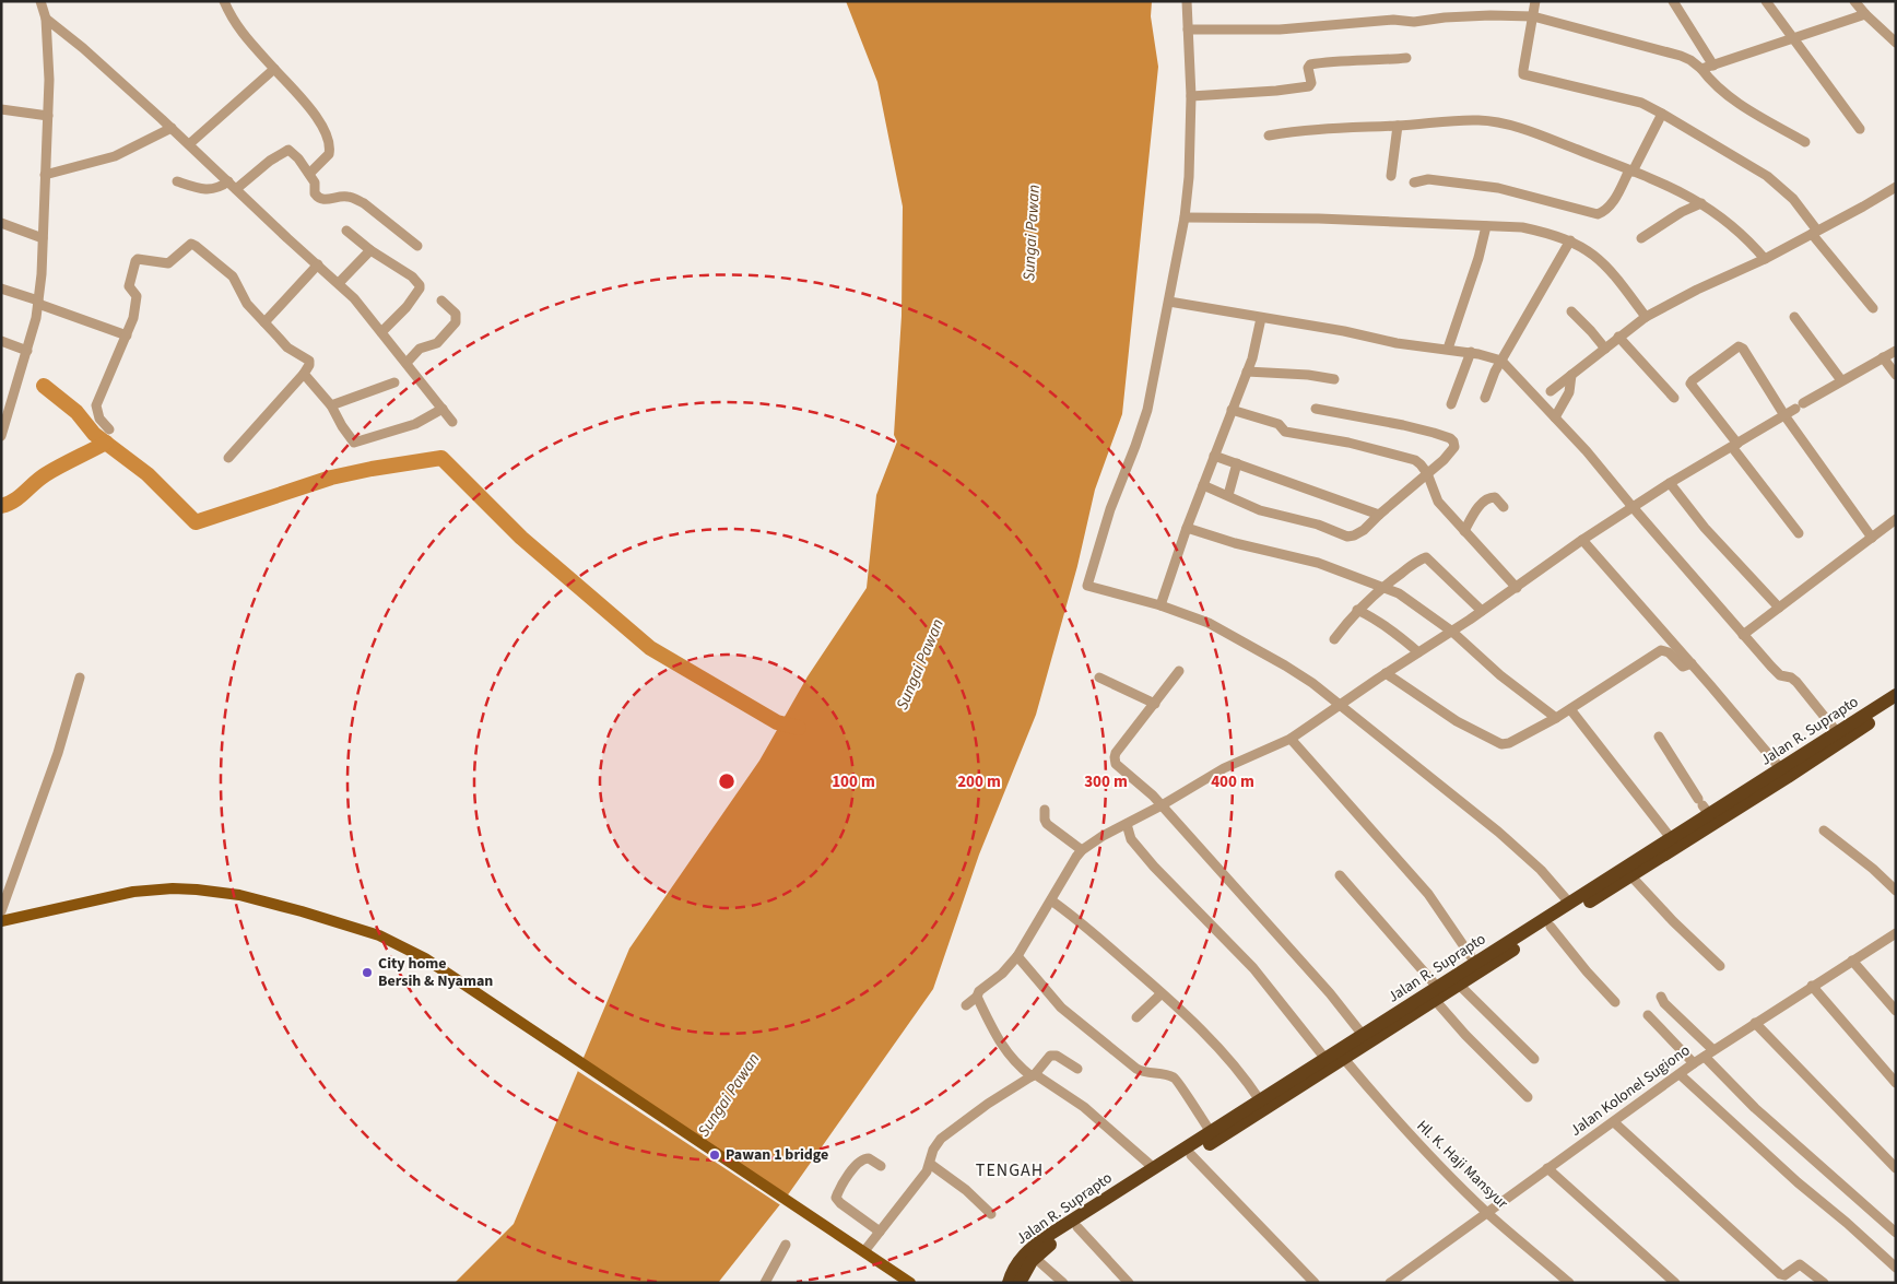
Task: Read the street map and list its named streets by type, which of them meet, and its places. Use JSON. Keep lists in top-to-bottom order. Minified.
{"streets":{"highway":["Jalan R. Suprapto"],"street":["Jalan Kolonel Sugiono","Hl. K. Haji Mansyur"]},"crossings":[["Jalan R. Suprapto","Hl. K. Haji Mansyur"],["Jalan Kolonel Sugiono","Hl. K. Haji Mansyur"]],"districts":["TENGAH"],"water":["Sungai Pawan"],"places":["City home Bersih & Nyaman","Pawan 1 bridge"],"rings":["100 m","200 m","300 m","400 m"]}
